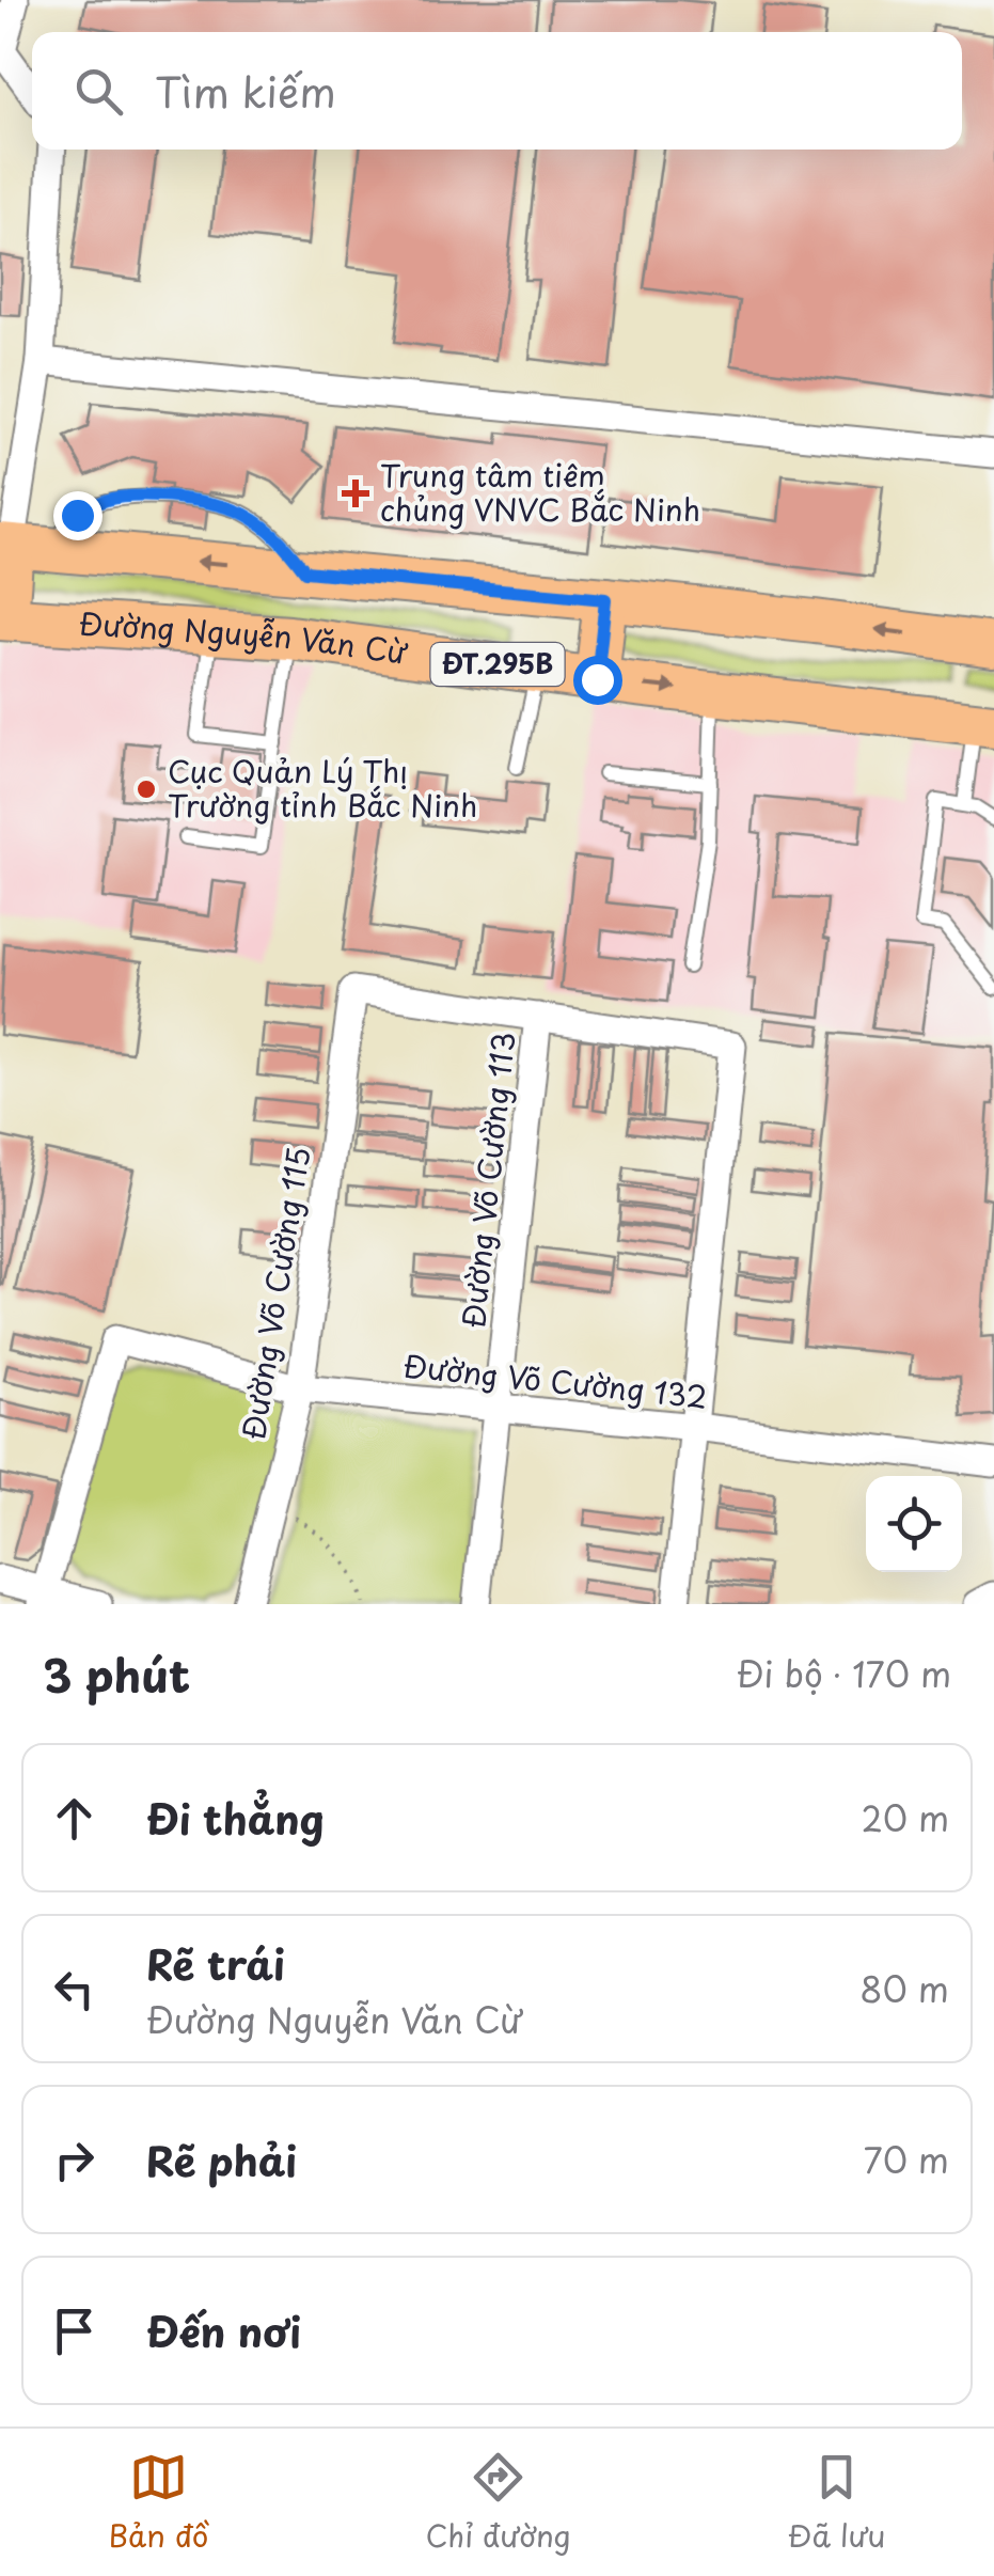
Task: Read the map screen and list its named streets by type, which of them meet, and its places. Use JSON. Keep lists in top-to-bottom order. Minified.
{"streets":{"main road":["Đường Nguyễn Văn Cừ","ĐT.295B"],"street":["Đường Võ Cường 113","Đường Võ Cường 115","Đường Võ Cường 132"]},"crossings":[["Đường Võ Cường 113","Đường Võ Cường 115"],["Đường Võ Cường 113","Đường Võ Cường 132"],["Đường Võ Cường 115","Đường Võ Cường 132"]],"places":{"health":["Trung tâm tiêm chủng VNVC Bắc Ninh"],"other":["Cục Quản Lý Thị Trường tỉnh Bắc Ninh"]},"page":{"search":"Tìm kiếm","heading":["3 phút","Đi bộ · 170 m"],"list":[["Đi thẳng","20 m"],["Rẽ trái","Đường Nguyễn Văn Cừ","80 m"],["Rẽ phải","70 m"],"Đến nơi"],"nav":["Bản đồ","Chỉ đường","Đã lưu"]}}
